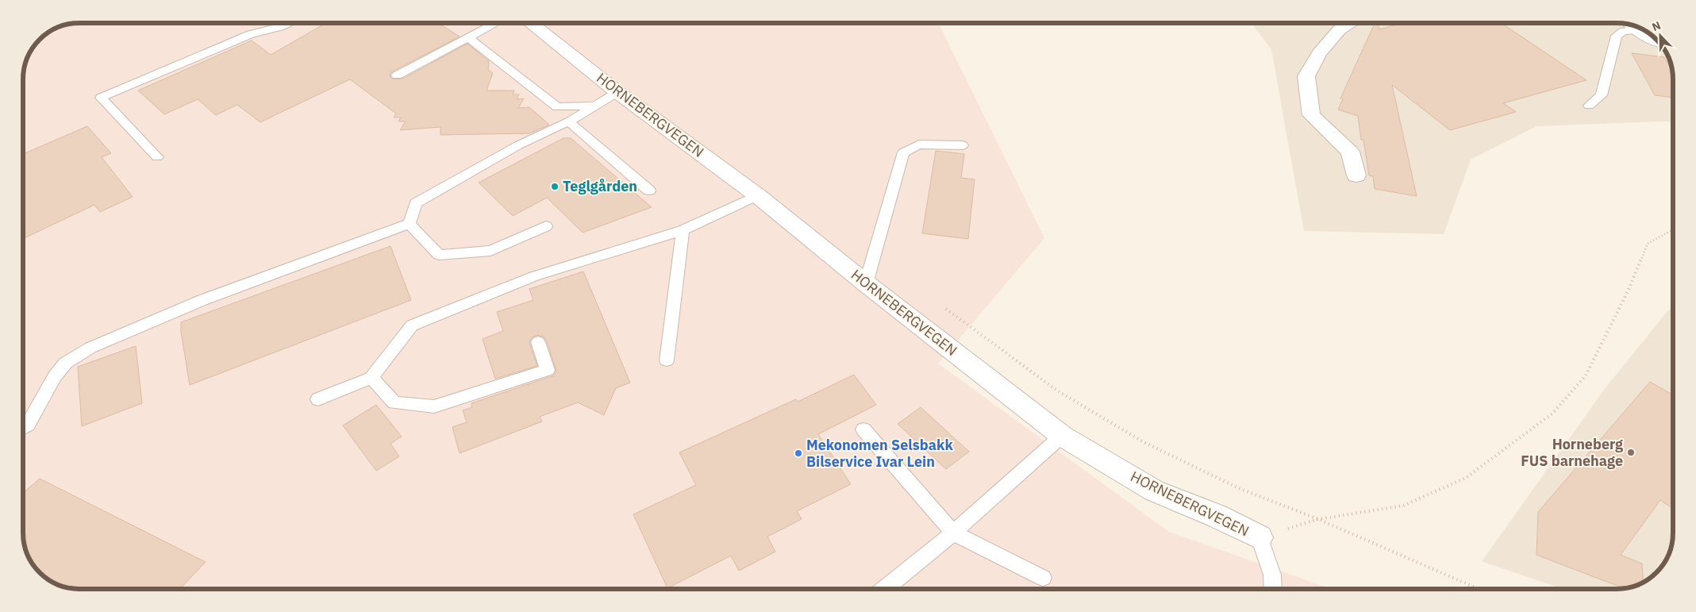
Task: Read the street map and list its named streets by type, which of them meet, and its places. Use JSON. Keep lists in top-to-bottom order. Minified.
{"streets":{"street":["HORNEBERGVEGEN"]},"places":["Teglgården","Horneberg FUS barnehage","Mekonomen Selsbakk Bilservice Ivar Lein"],"north":"top left"}
